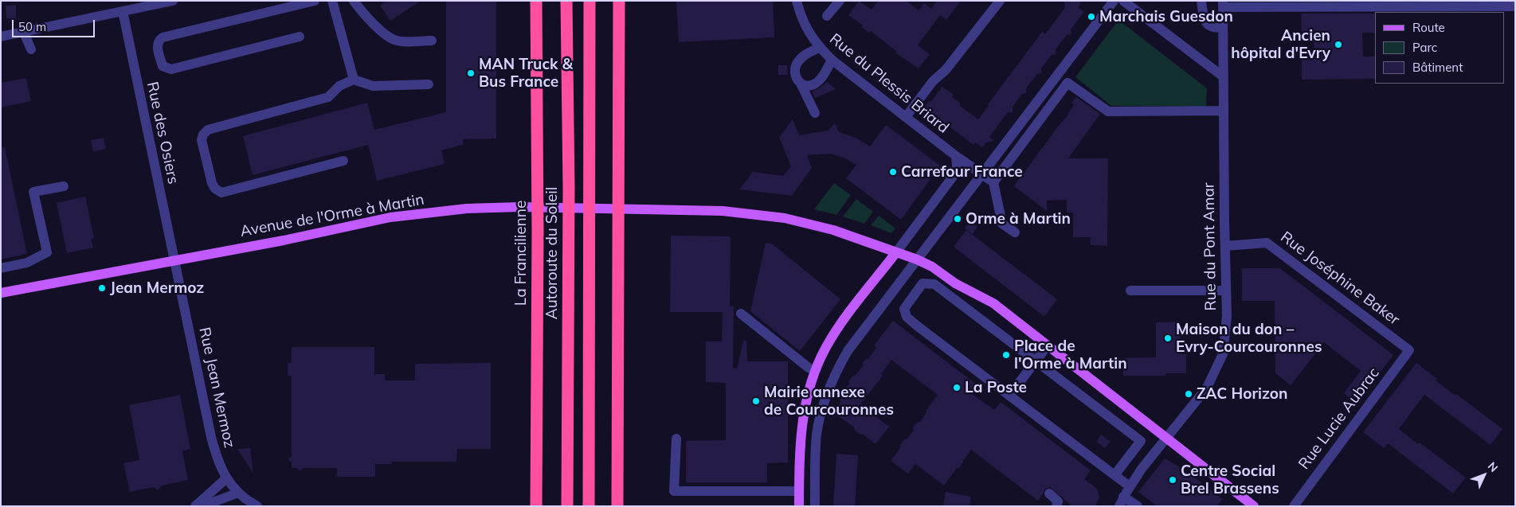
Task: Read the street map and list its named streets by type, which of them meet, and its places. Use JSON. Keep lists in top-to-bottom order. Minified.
{"streets":{"highway":["La Francilienne","Autoroute du Soleil"],"main road":["Avenue de l'Orme à Martin"],"street":["Rue du Plessis Briard","Rue des Osiers","Rue du Pont Amar","Rue Joséphine Baker","Rue Jean Mermoz","Rue Lucie Aubrac"]},"crossings":[["Rue des Osiers","Avenue de l'Orme à Martin"],["Rue des Osiers","Rue Jean Mermoz"],["Avenue de l'Orme à Martin","Rue du Pont Amar"],["Avenue de l'Orme à Martin","Rue Jean Mermoz"],["Rue du Pont Amar","Rue Joséphine Baker"],["Rue Joséphine Baker","Rue Lucie Aubrac"]],"places":["Marchais Guesdon","Ancien hôpital d'Evry","MAN Truck & Bus France","Carrefour France","Orme à Martin","Jean Mermoz","Maison du don – Evry-Courcouronnes","Place de l'Orme à Martin","La Poste","ZAC Horizon","Mairie annexe de Courcouronnes","Centre Social Brel Brassens"],"legend":["Route","Parc","Bâtiment"],"scale_bar":"50 m","north":"top right"}
